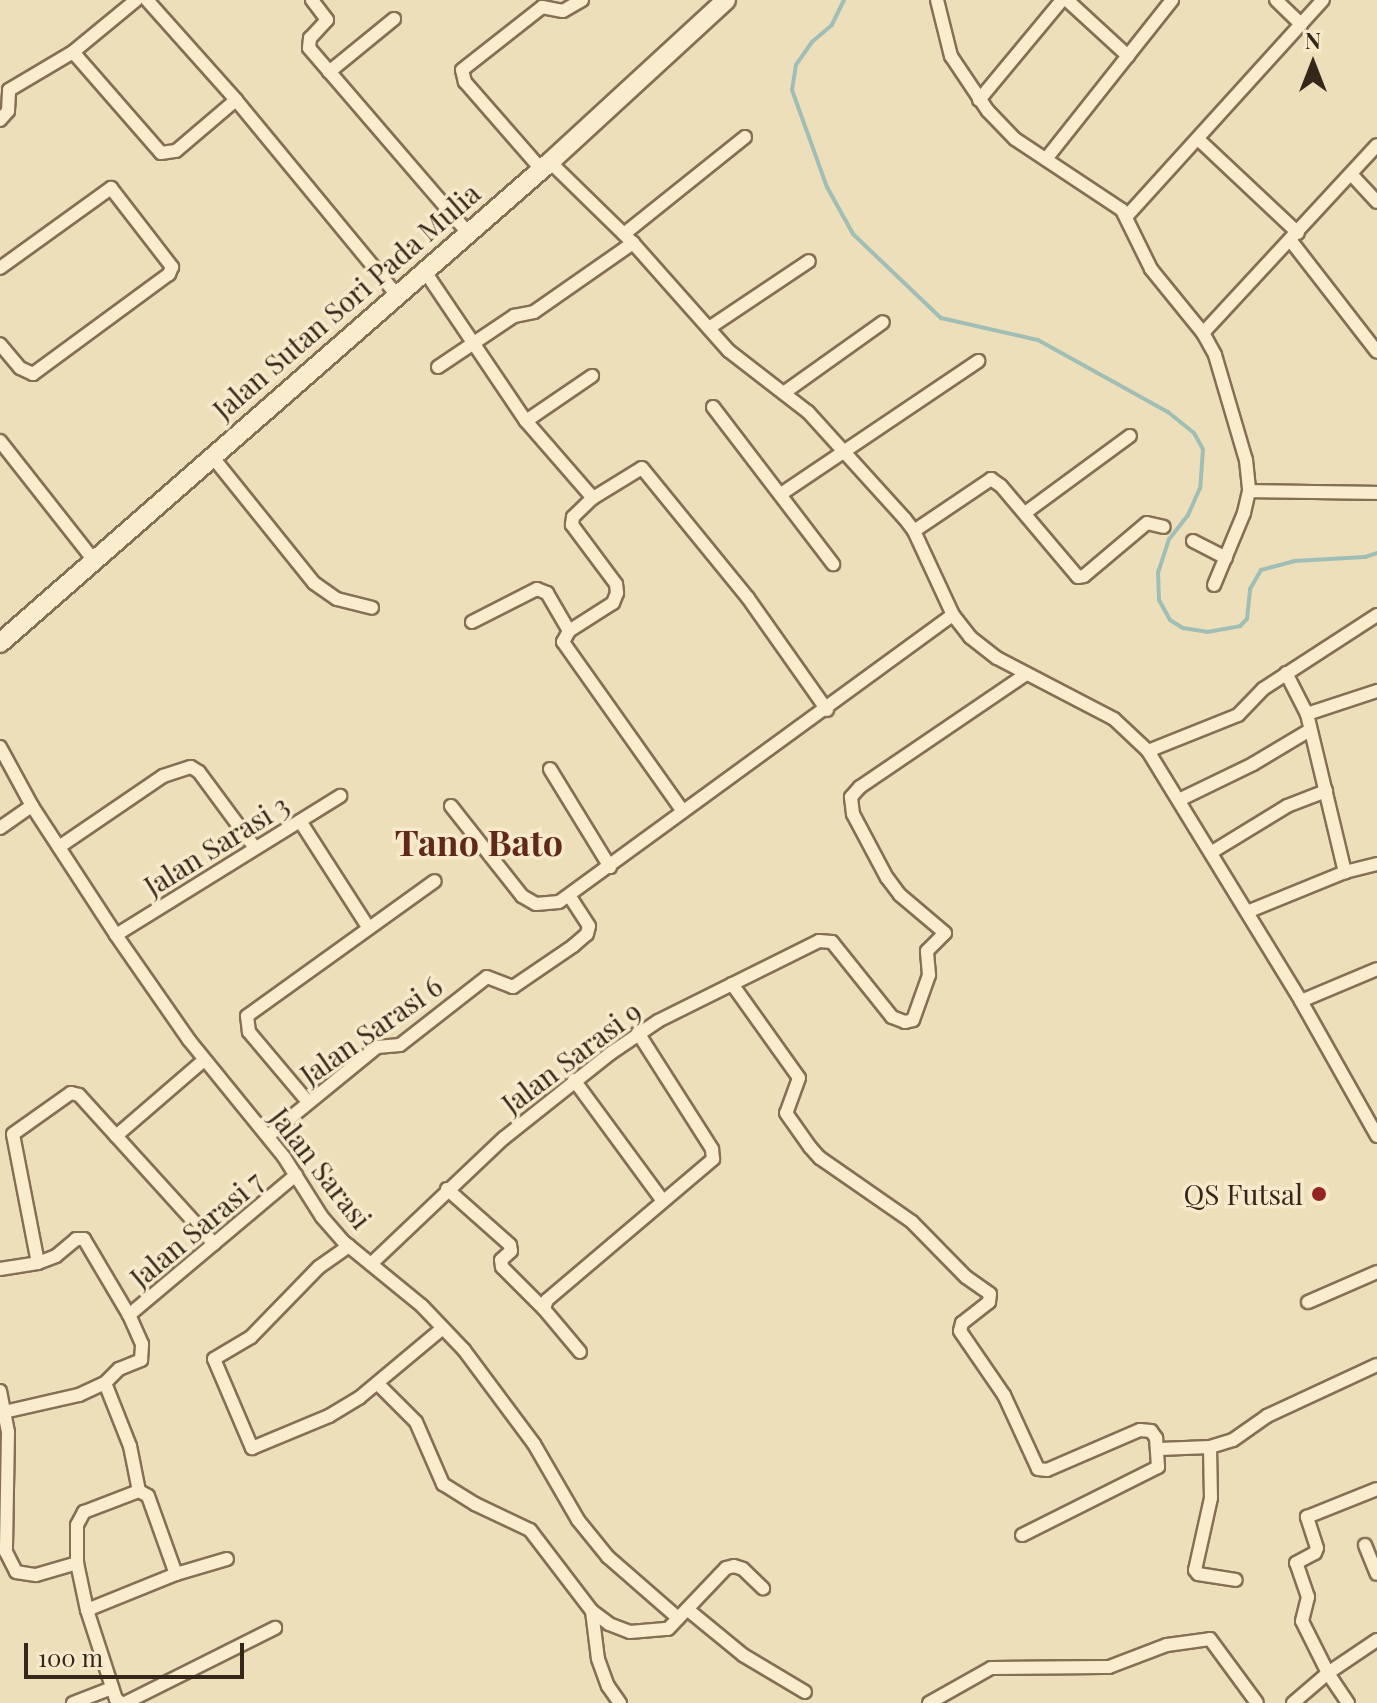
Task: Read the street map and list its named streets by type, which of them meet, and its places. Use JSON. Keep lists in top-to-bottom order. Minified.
{"streets":{"street":["Jalan Sutan Sori Pada Mulia","Jalan Sarasi 3","Jalan Sarasi 6","Jalan Sarasi 9","Jalan Sarasi","Jalan Sarasi 7"]},"crossings":[["Jalan Sarasi 3","Jalan Sarasi"],["Jalan Sarasi 6","Jalan Sarasi"],["Jalan Sarasi 9","Jalan Sarasi"],["Jalan Sarasi","Jalan Sarasi 7"]],"districts":["Tano Bato"],"places":["QS Futsal"],"scale_bar":"100 m","north":"top"}
